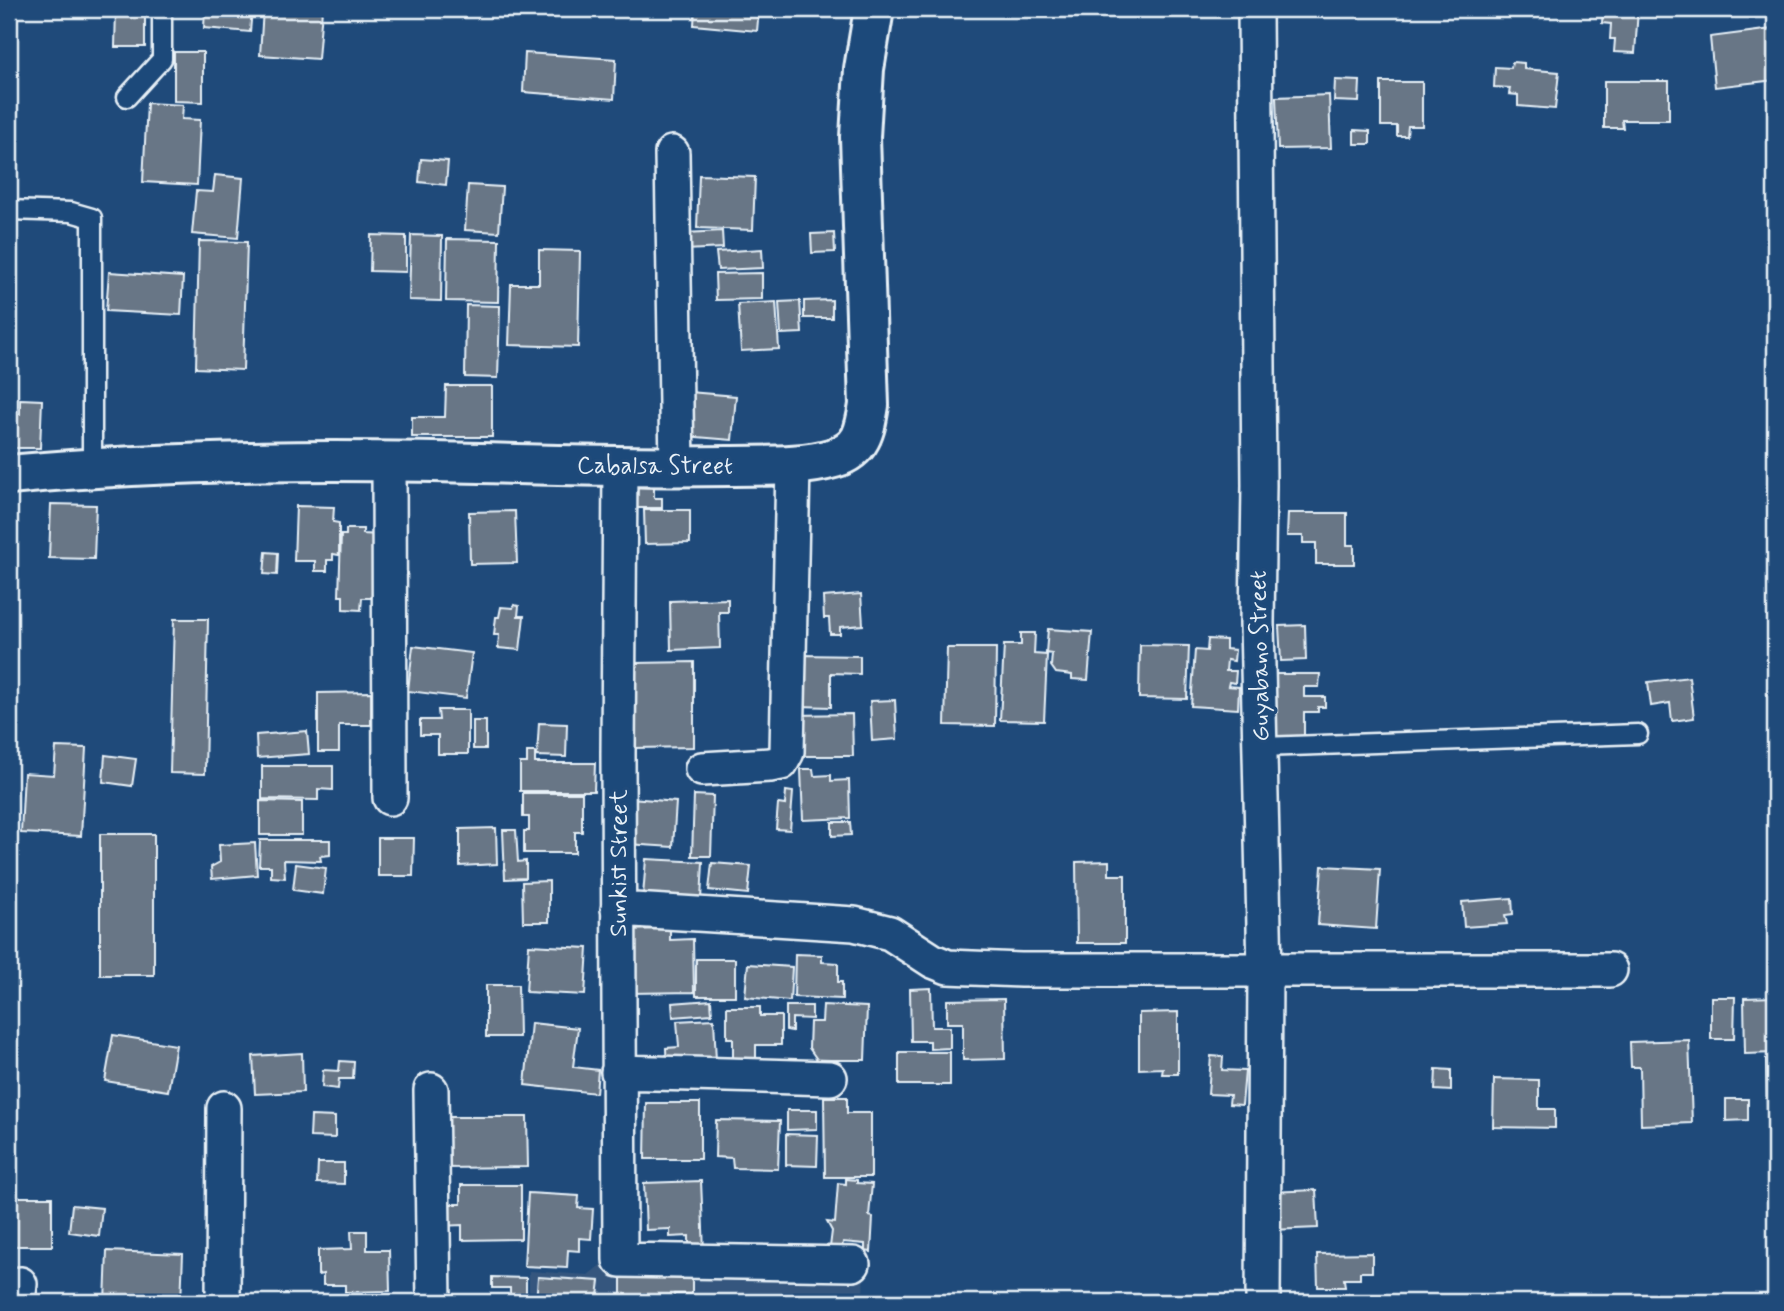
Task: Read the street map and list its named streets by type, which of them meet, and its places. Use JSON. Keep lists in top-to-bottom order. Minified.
{"streets":{"street":["Cabalsa Street","Guyabano Street","Sunkist Street"]},"crossings":[["Cabalsa Street","Sunkist Street"]]}
